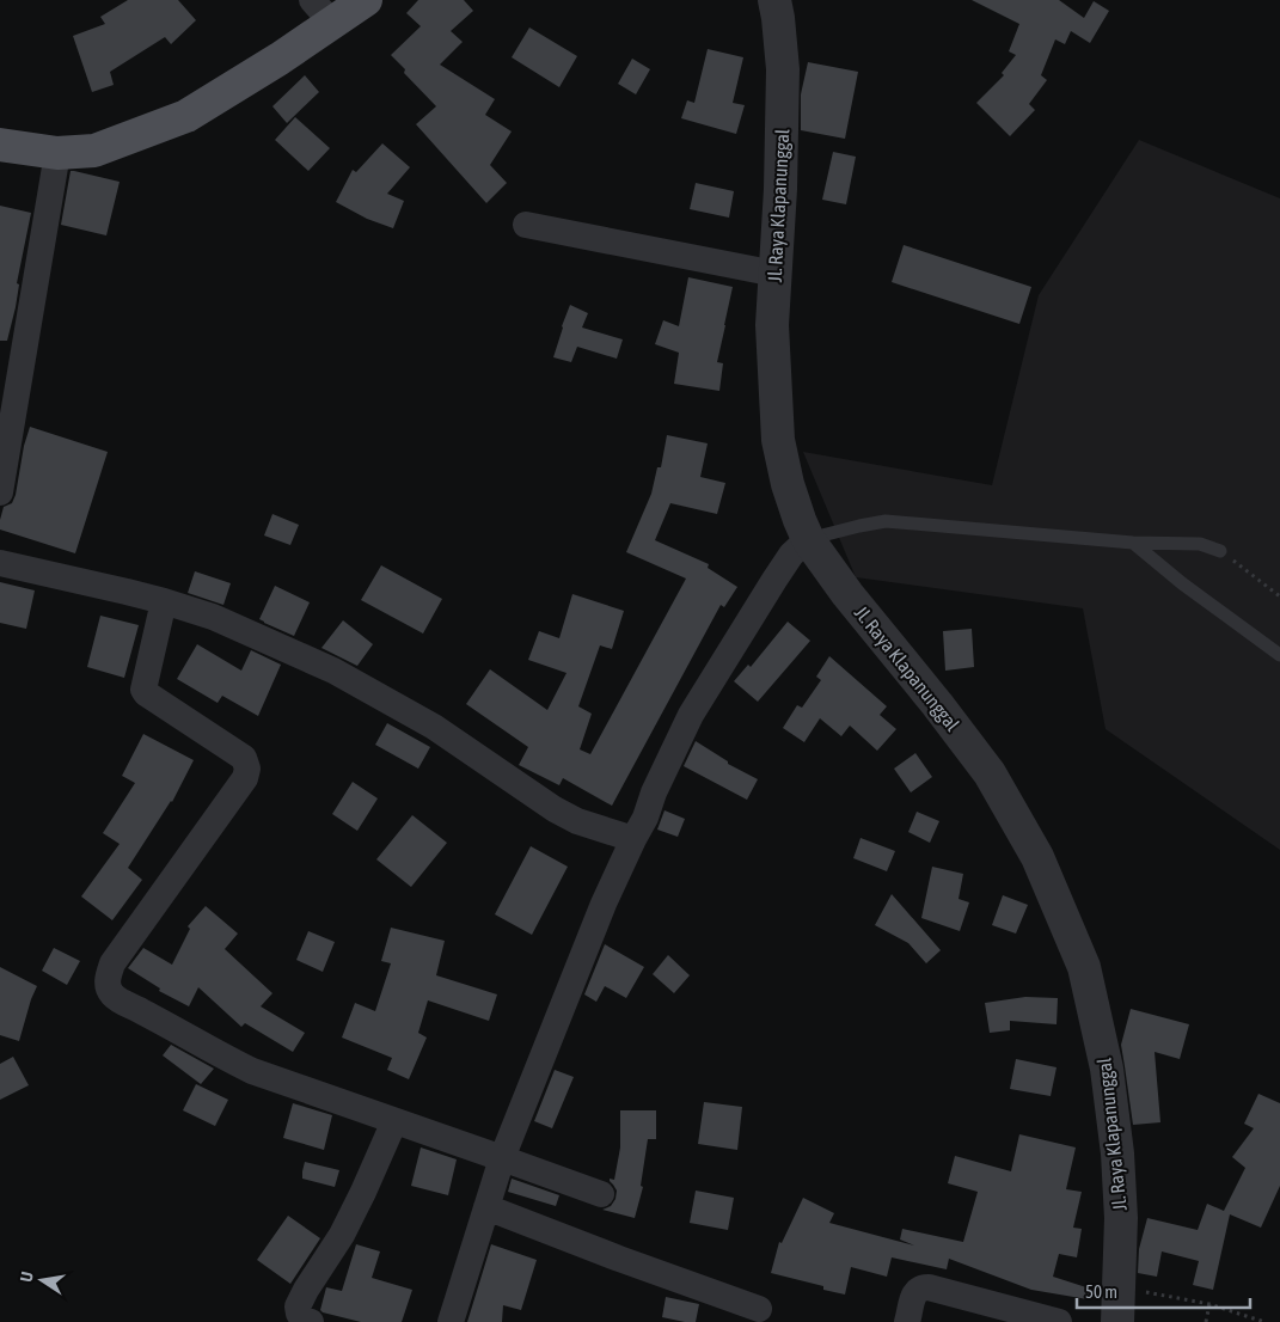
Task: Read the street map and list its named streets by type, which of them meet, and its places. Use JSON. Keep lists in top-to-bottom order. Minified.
{"streets":{"street":["Jl. Raya Klapanunggal"]},"scale_bar":"50 m","north":"left"}
